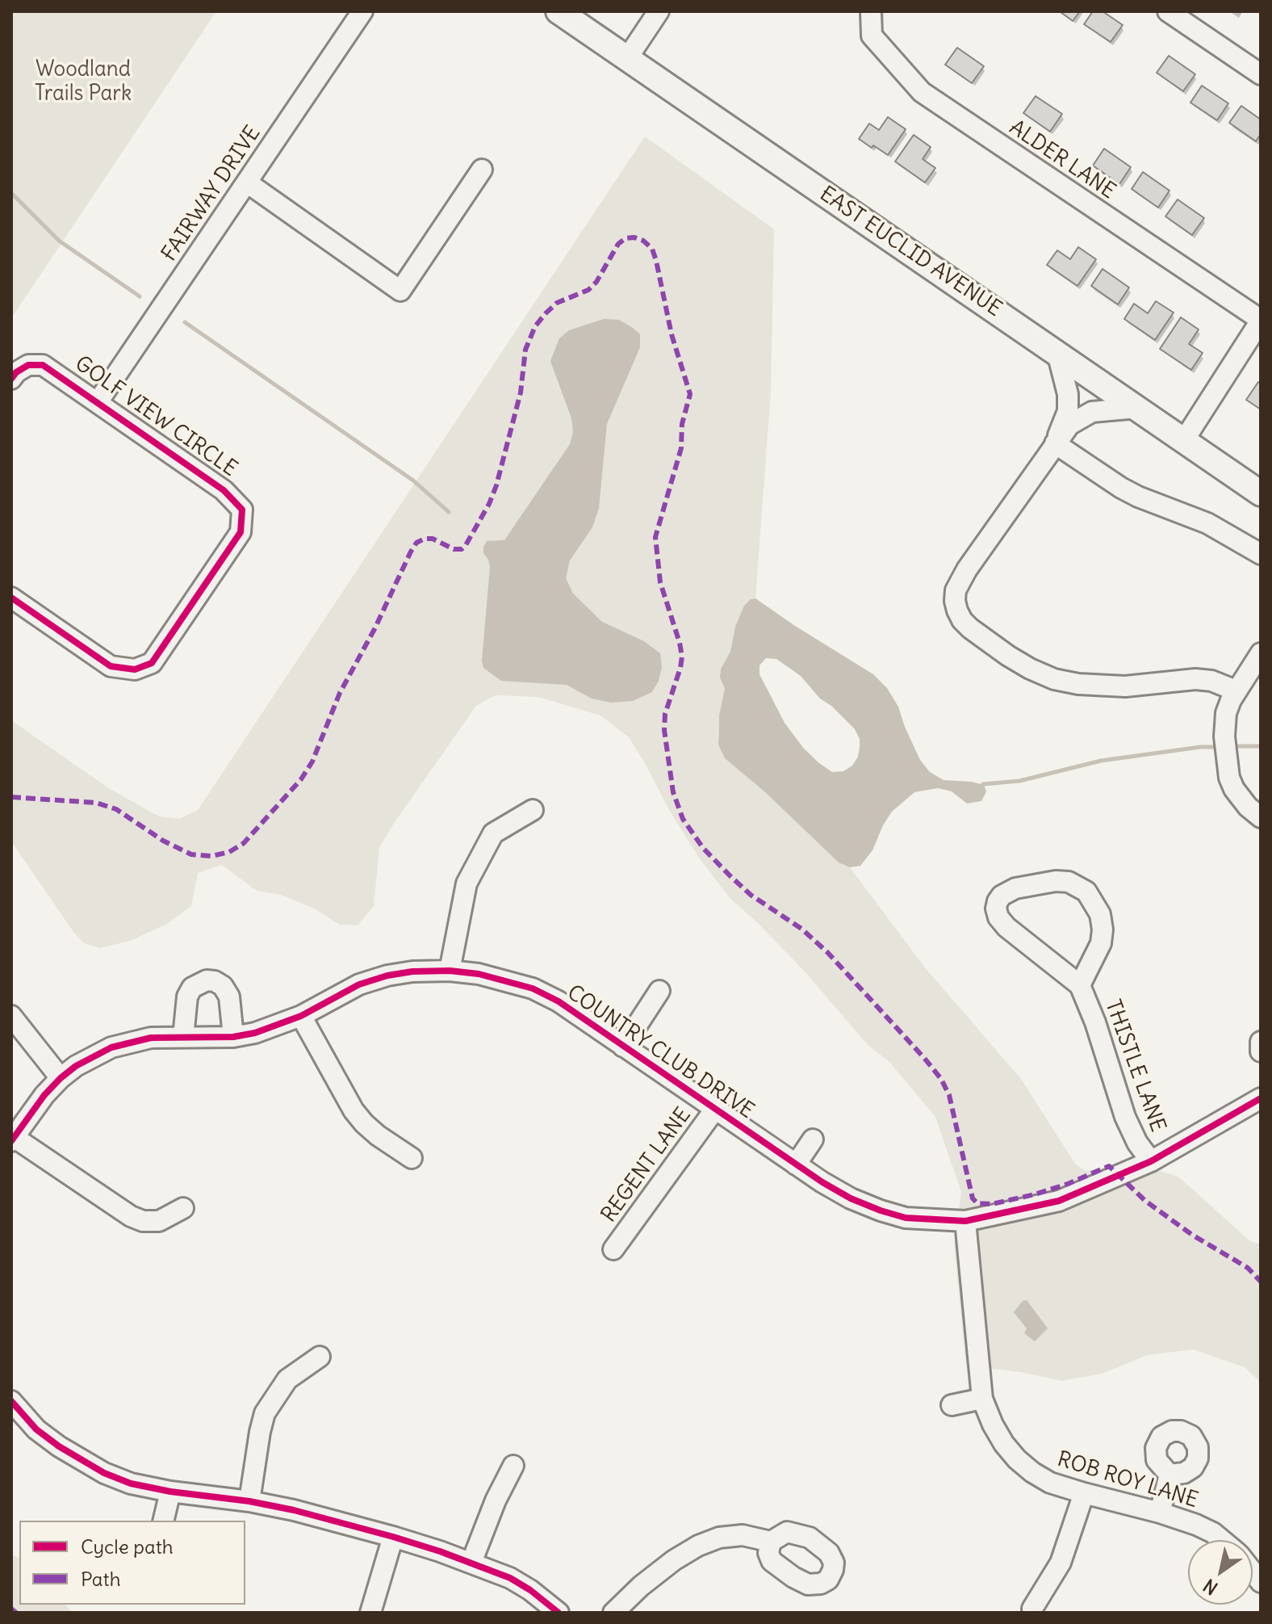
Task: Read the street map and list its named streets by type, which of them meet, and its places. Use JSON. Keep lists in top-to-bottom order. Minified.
{"streets":{"main road":["EAST EUCLID AVENUE"],"street":["ALDER LANE","FAIRWAY DRIVE","GOLF VIEW CIRCLE","COUNTRY CLUB DRIVE","THISTLE LANE","REGENT LANE","ROB ROY LANE"]},"crossings":[["FAIRWAY DRIVE","GOLF VIEW CIRCLE"],["COUNTRY CLUB DRIVE","THISTLE LANE"],["COUNTRY CLUB DRIVE","REGENT LANE"],["COUNTRY CLUB DRIVE","ROB ROY LANE"]],"parks":["Woodland Trails Park"],"legend":["Cycle path","Path"],"north":"bottom left"}
